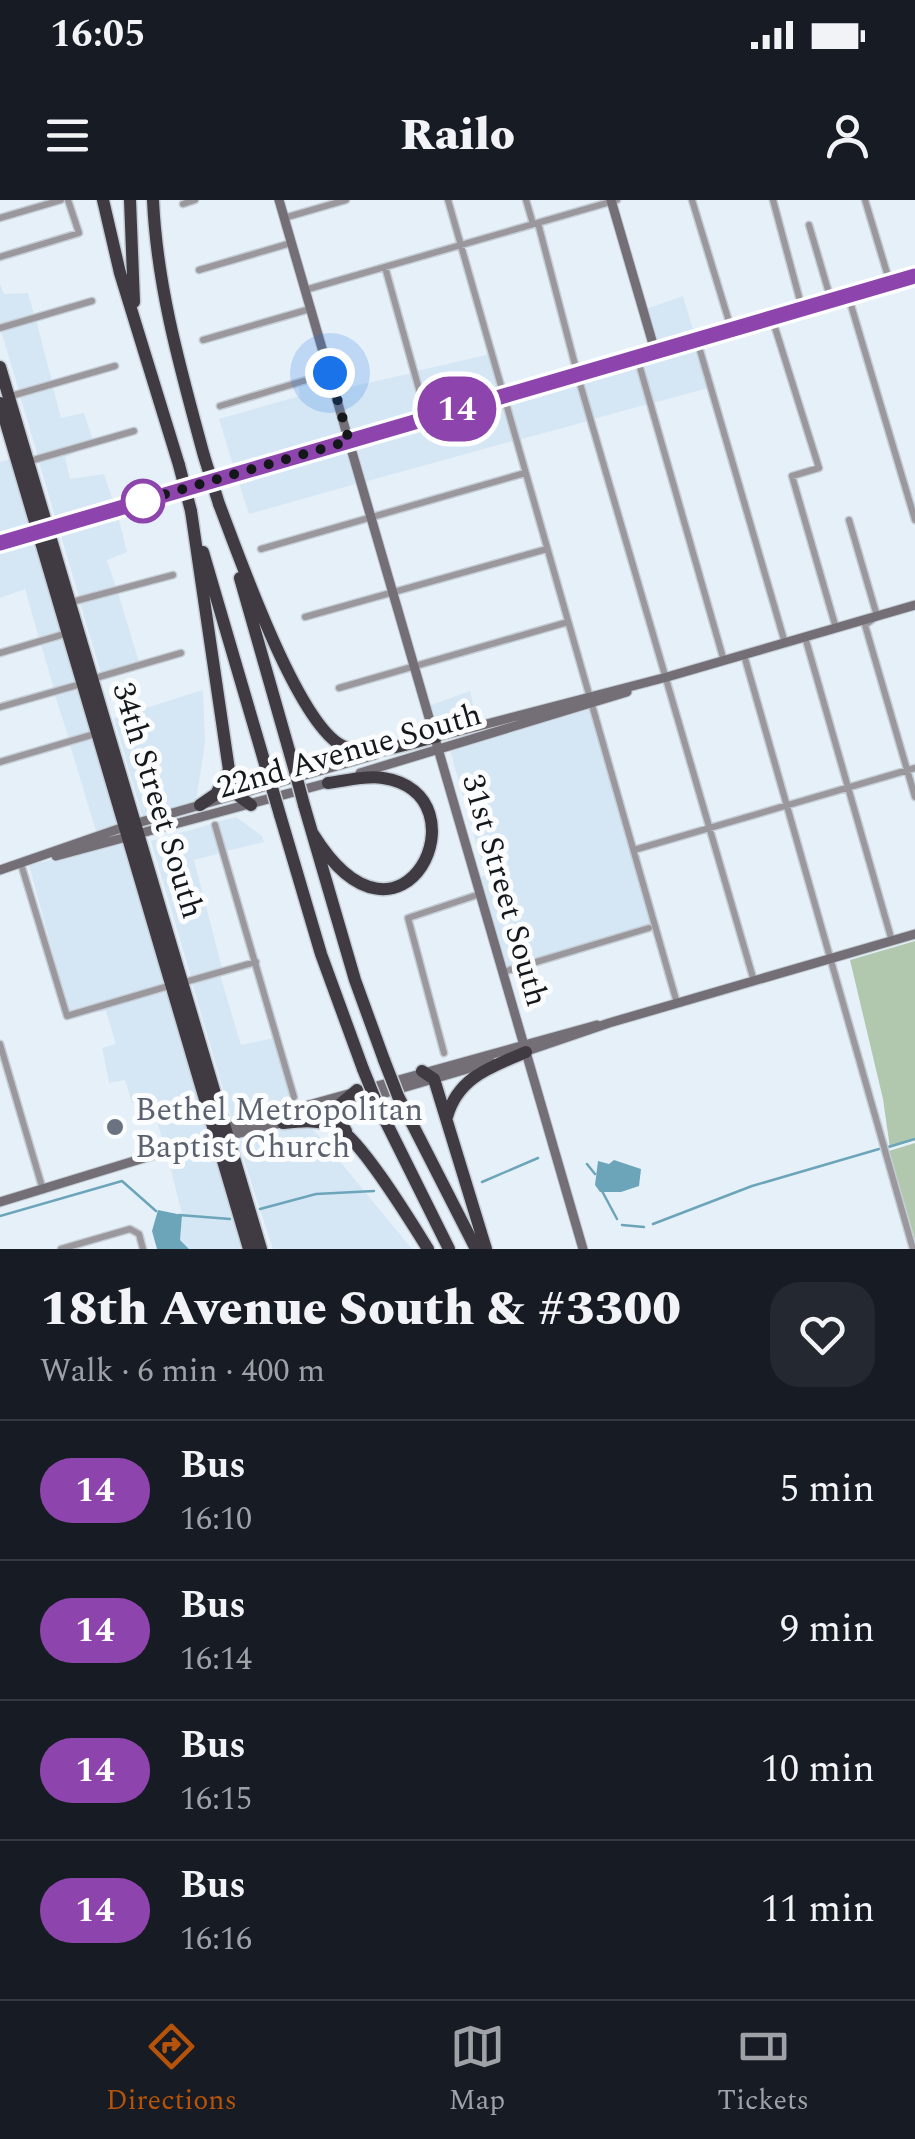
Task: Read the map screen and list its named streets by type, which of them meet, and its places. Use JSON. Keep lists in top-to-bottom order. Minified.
{"streets":{"highway":["34th Street South"],"street":["22nd Avenue South","31st Street South"]},"crossings":[["22nd Avenue South","34th Street South"],["22nd Avenue South","31st Street South"]],"places":["Bethel Metropolitan Baptist Church"],"lines":["bus line 14"],"page":{"status":"16:05","header":"Railo","on_map":"14","heading":["18th Avenue South & #3300","Walk · 6 min · 400 m"],"list":[{"mark":"14","name":"Bus","note":"16:10","value":"5 min"},{"mark":"14","name":"Bus","note":"16:14","value":"9 min"},{"mark":"14","name":"Bus","note":"16:15","value":"10 min"},{"mark":"14","name":"Bus","note":"16:16","value":"11 min"}],"tabs":["Directions","Map","Tickets"]}}
